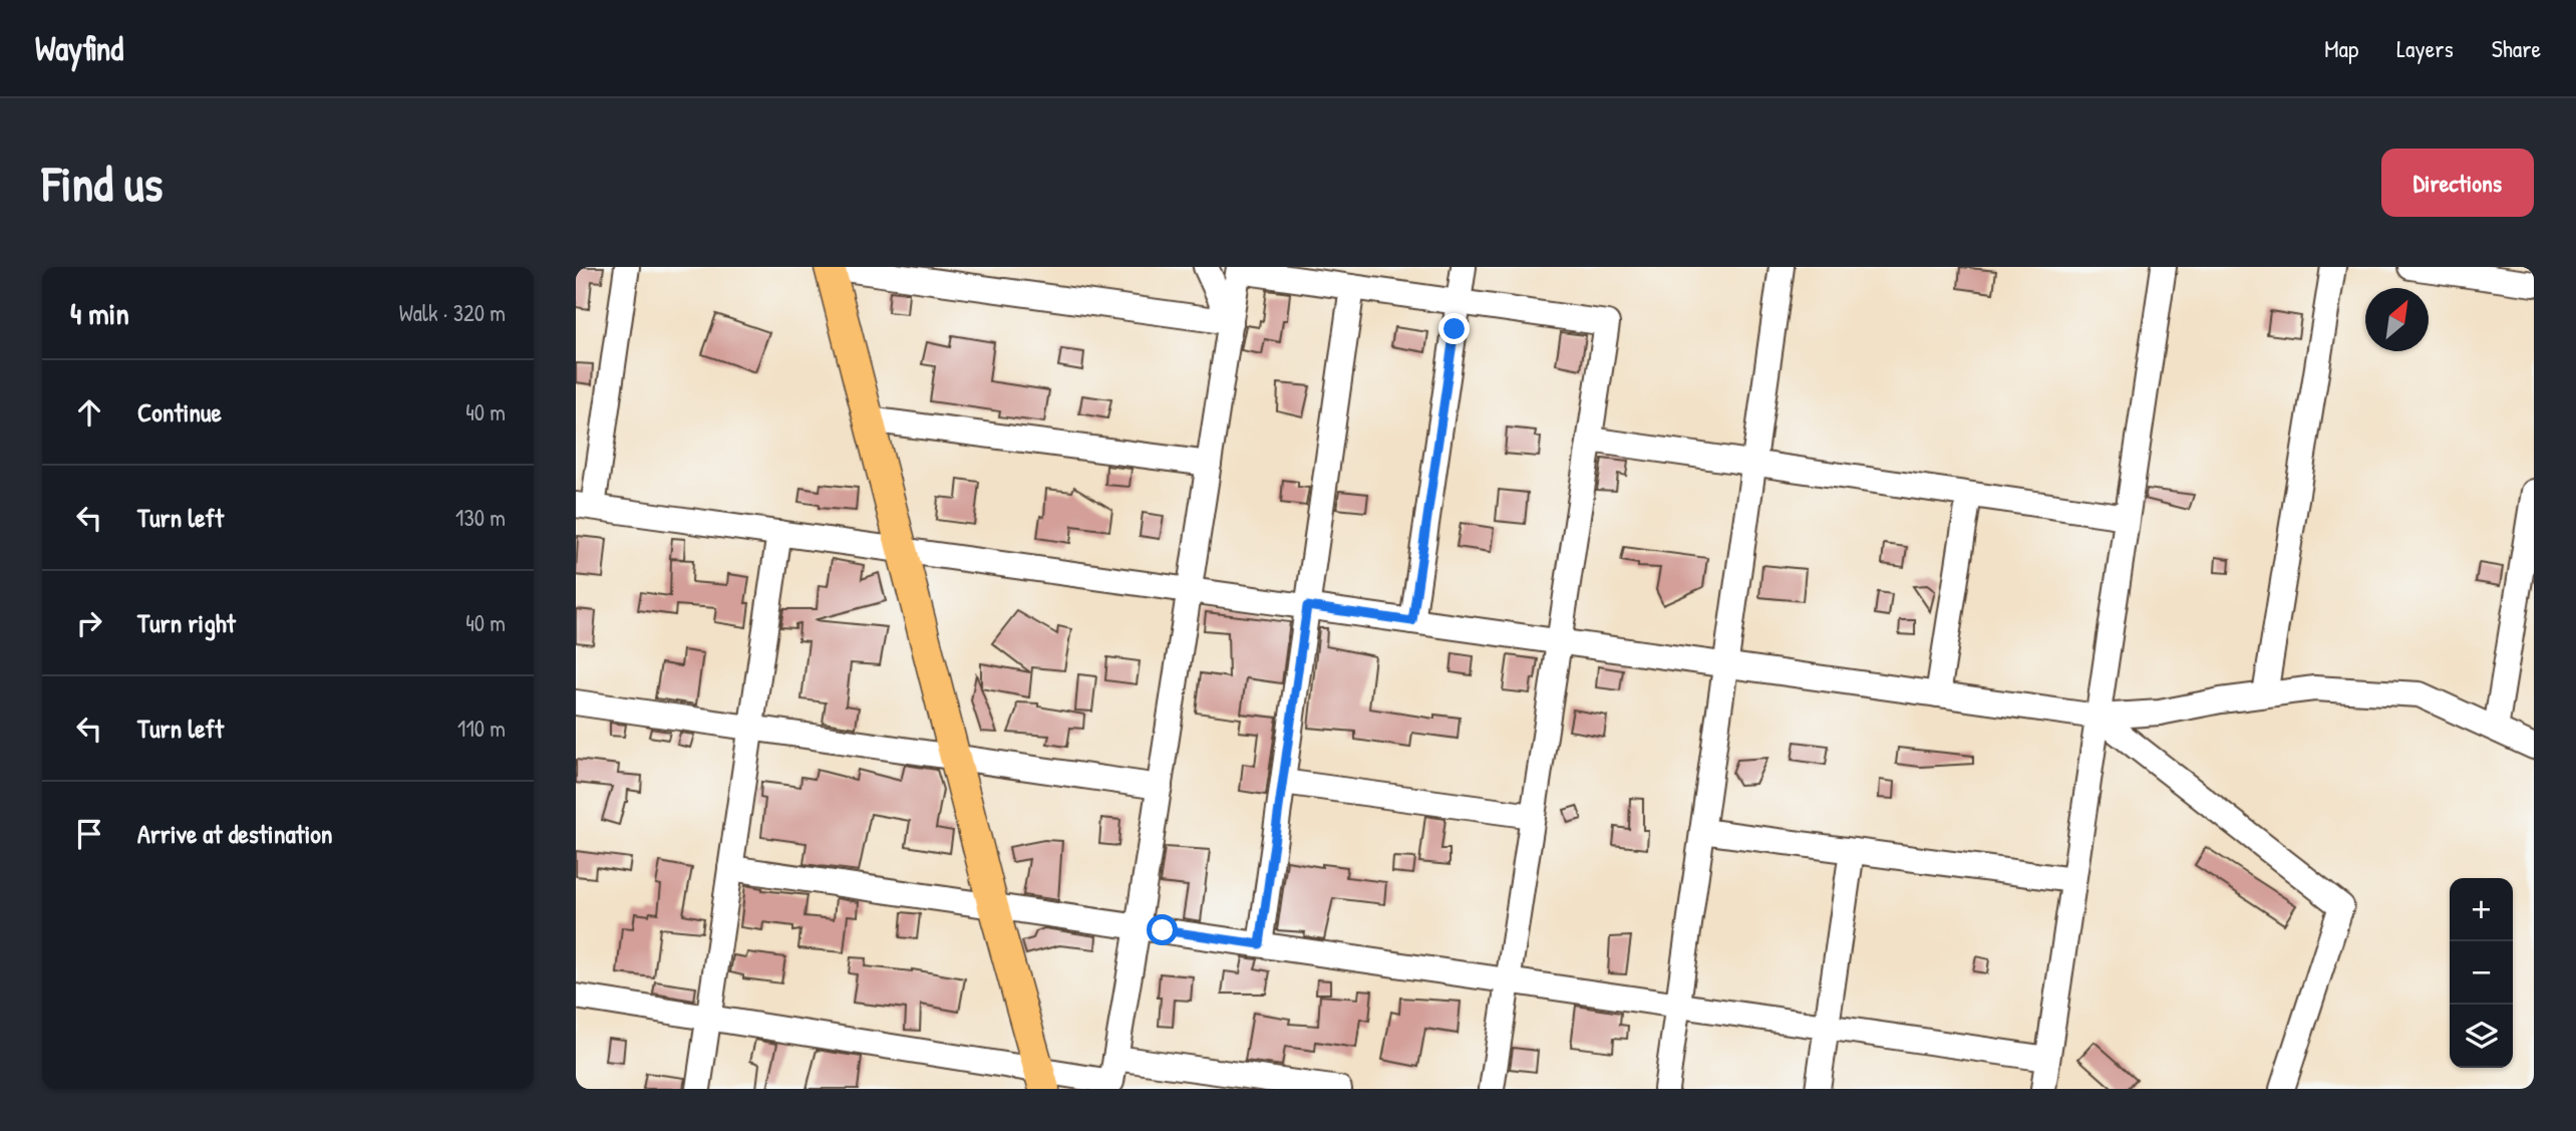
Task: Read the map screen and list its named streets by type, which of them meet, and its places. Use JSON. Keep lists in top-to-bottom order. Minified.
{"north":"top right","page":{"header":"Wayfind","nav":["Map","Layers","Share"],"buttons":"Directions","title":"Find us","heading":["4 min","Walk · 320 m"],"list":[["Continue","40 m"],["Turn left","130 m"],["Turn right","40 m"],["Turn left","110 m"],"Arrive at destination"],"map_buttons":["+","−"]}}
